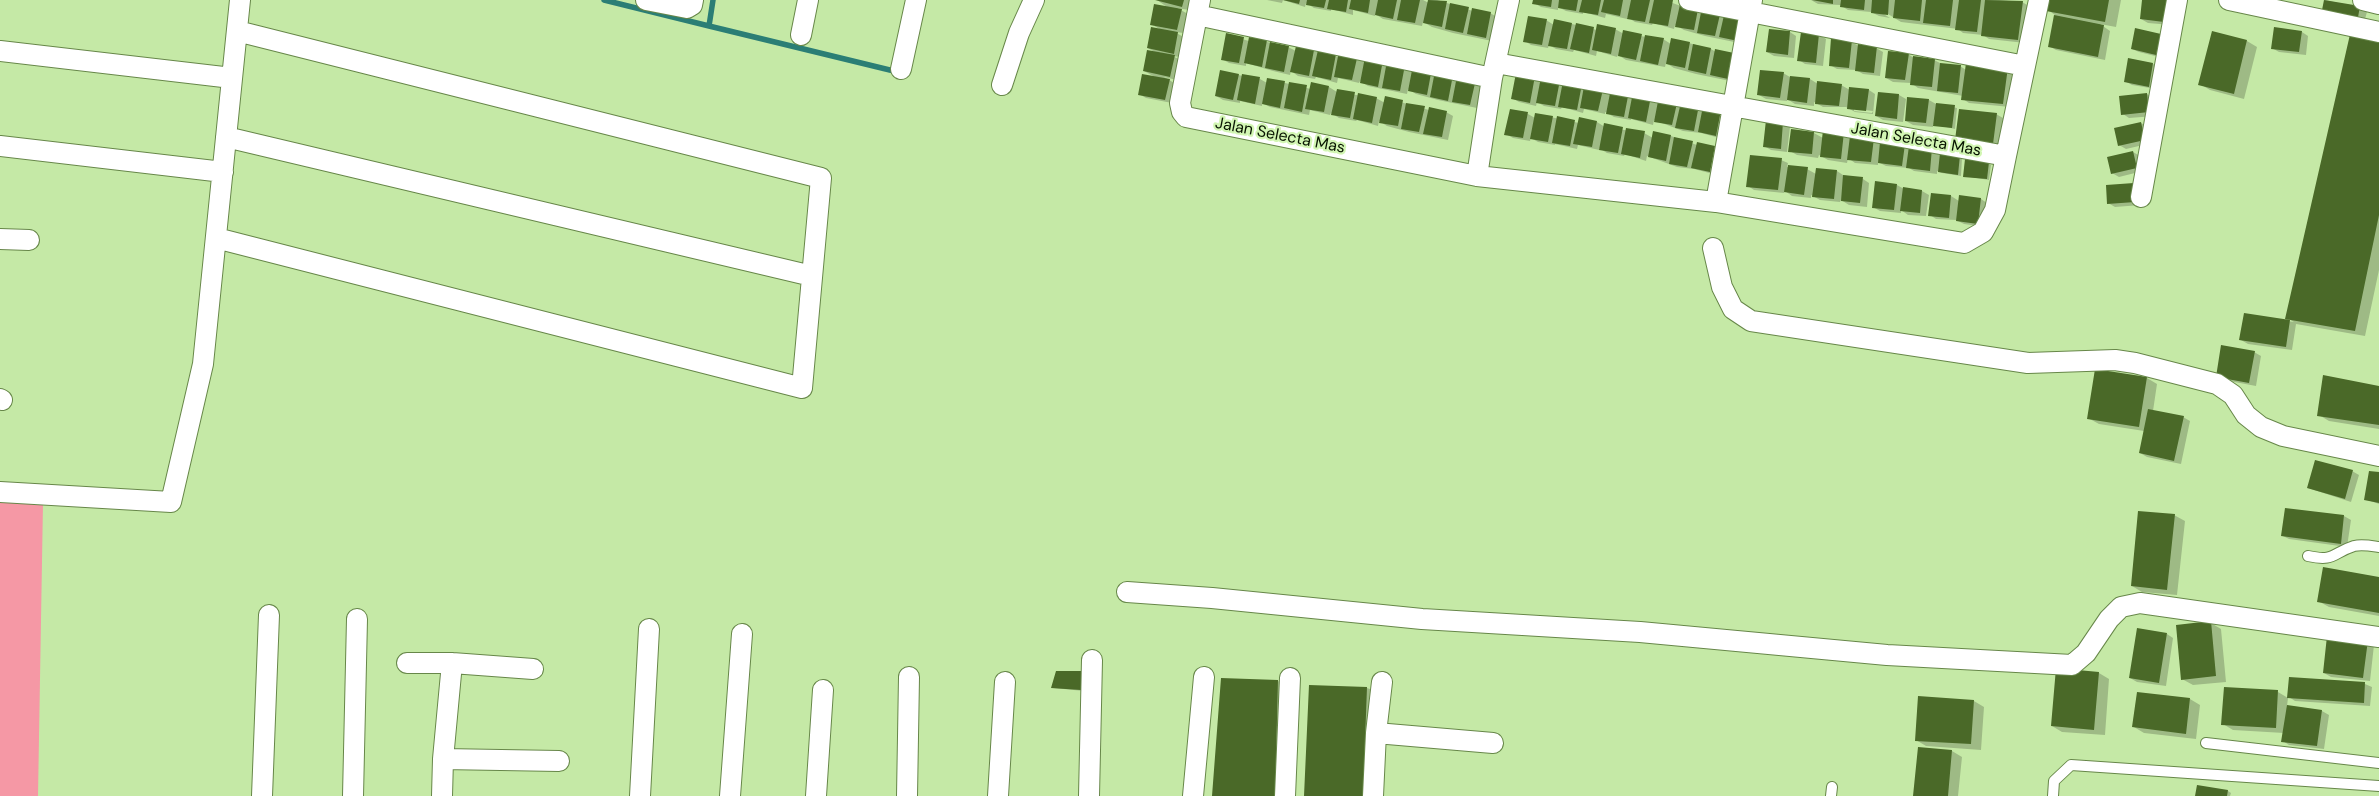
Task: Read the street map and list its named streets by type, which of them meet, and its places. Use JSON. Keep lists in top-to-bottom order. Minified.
{"streets":{"street":["Jalan Selecta Mas"]}}
